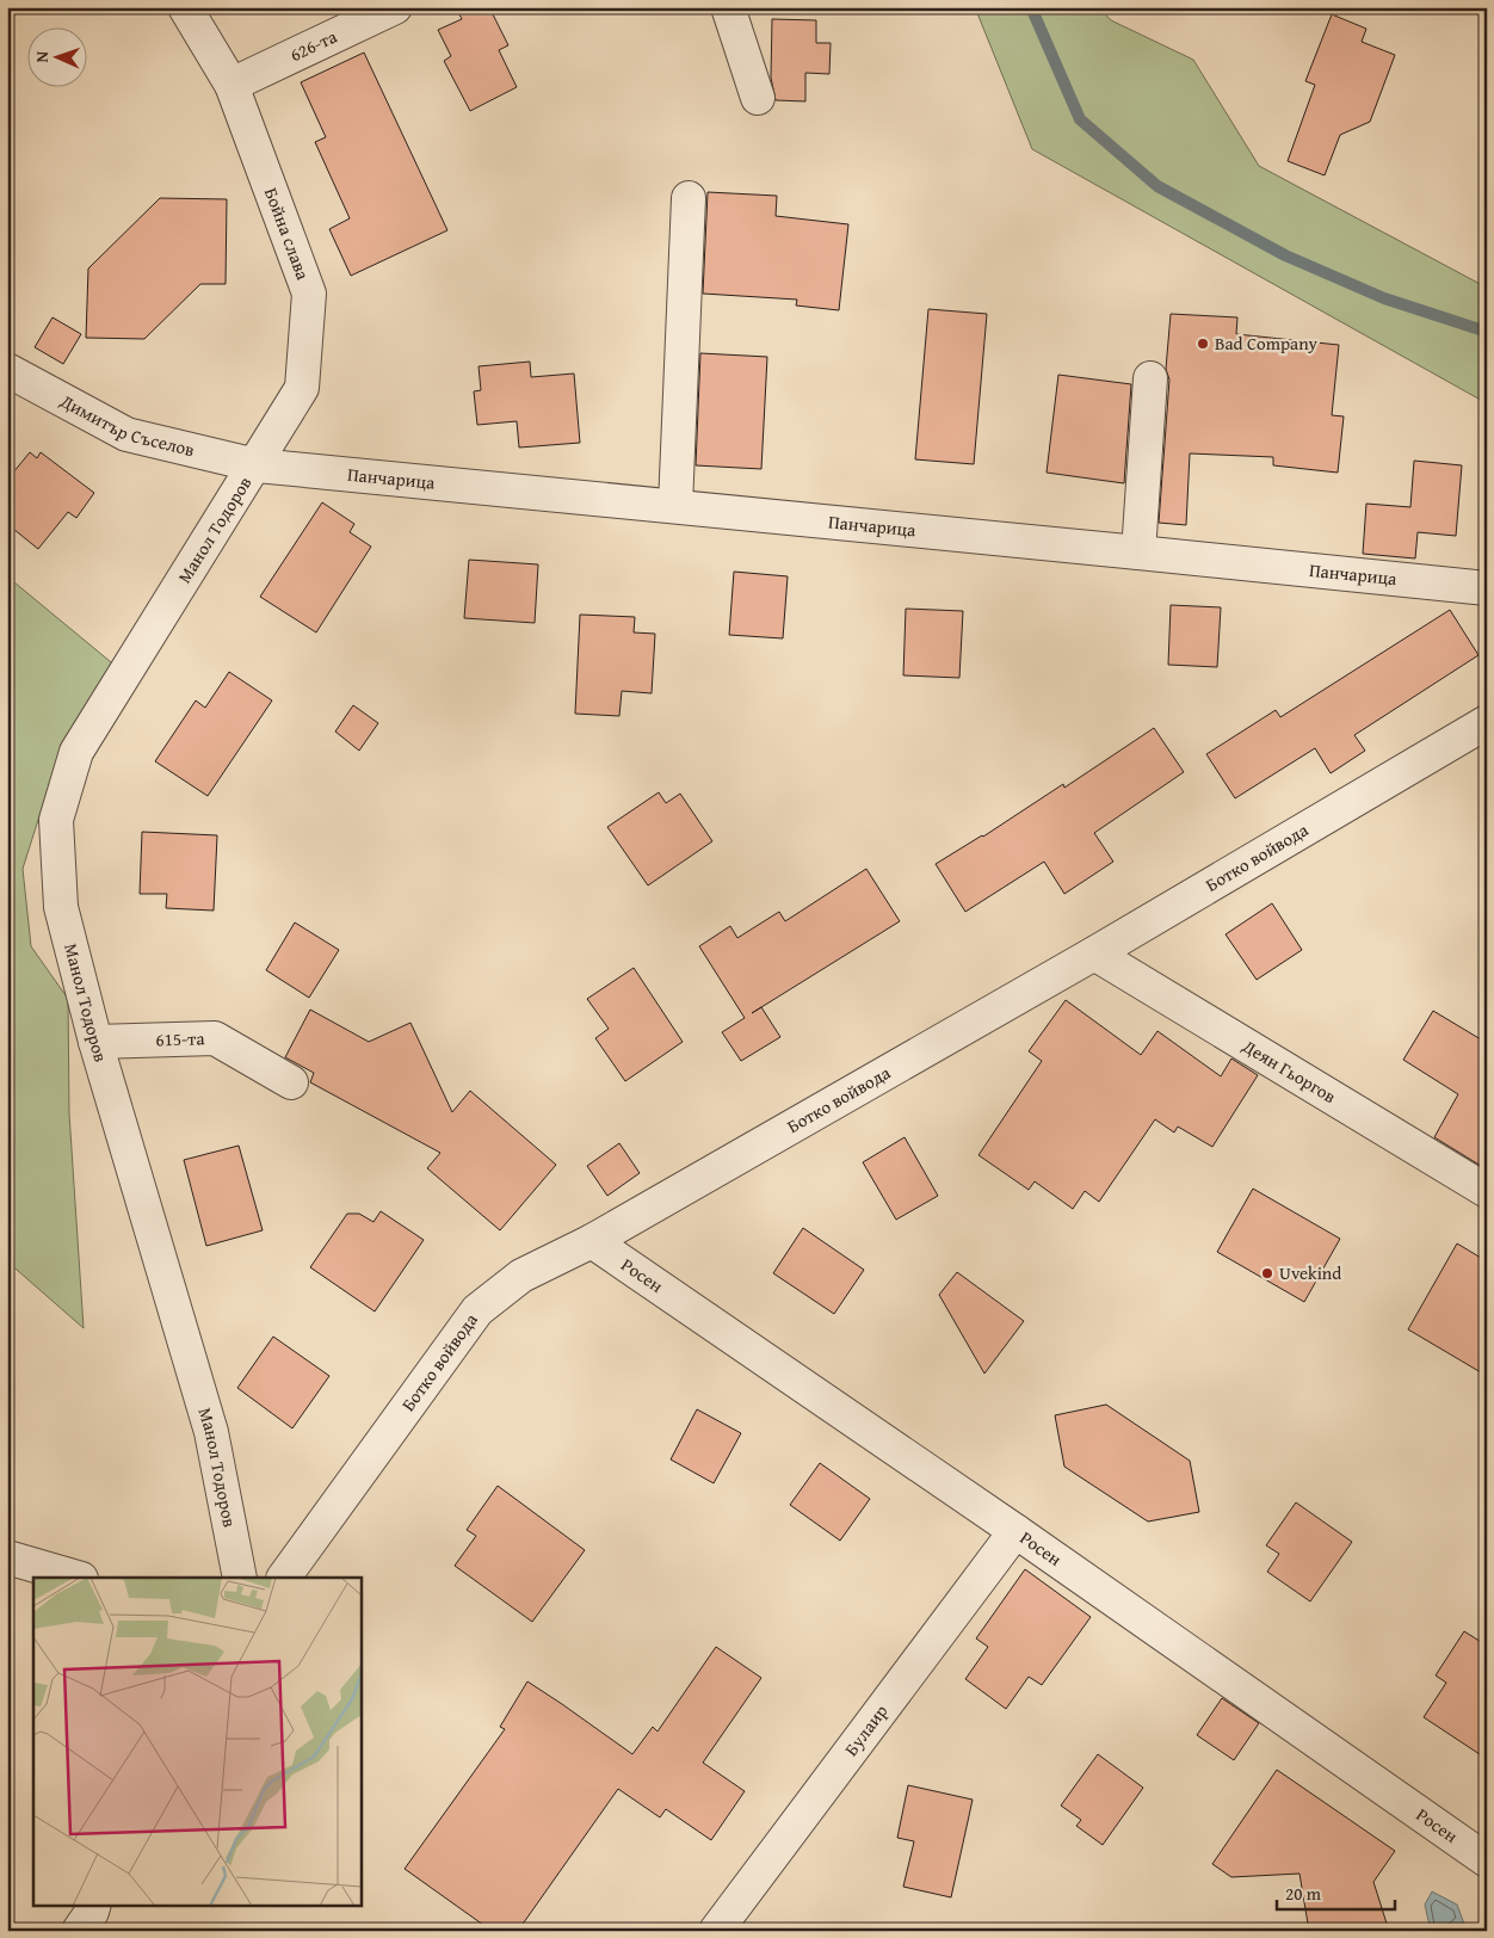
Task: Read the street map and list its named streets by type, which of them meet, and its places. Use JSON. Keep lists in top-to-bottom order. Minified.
{"streets":{"street":["626-та","Бойна слава","Димитър Съселов","Панчарица","Манол Тодоров","Ботко войвода","615-та","Деян Гьоргов","Росен","Булаир"]},"crossings":[["626-та","Бойна слава"],["Бойна слава","Димитър Съселов"],["Бойна слава","Панчарица"],["Бойна слава","Манол Тодоров"],["Димитър Съселов","Панчарица"],["Димитър Съселов","Манол Тодоров"],["Панчарица","Манол Тодоров"],["Манол Тодоров","615-та"],["Ботко войвода","Деян Гьоргов"],["Ботко войвода","Росен"],["Росен","Булаир"]],"places":["Bad Company","Uvekind"],"scale_bar":"20 m","north":"left"}
